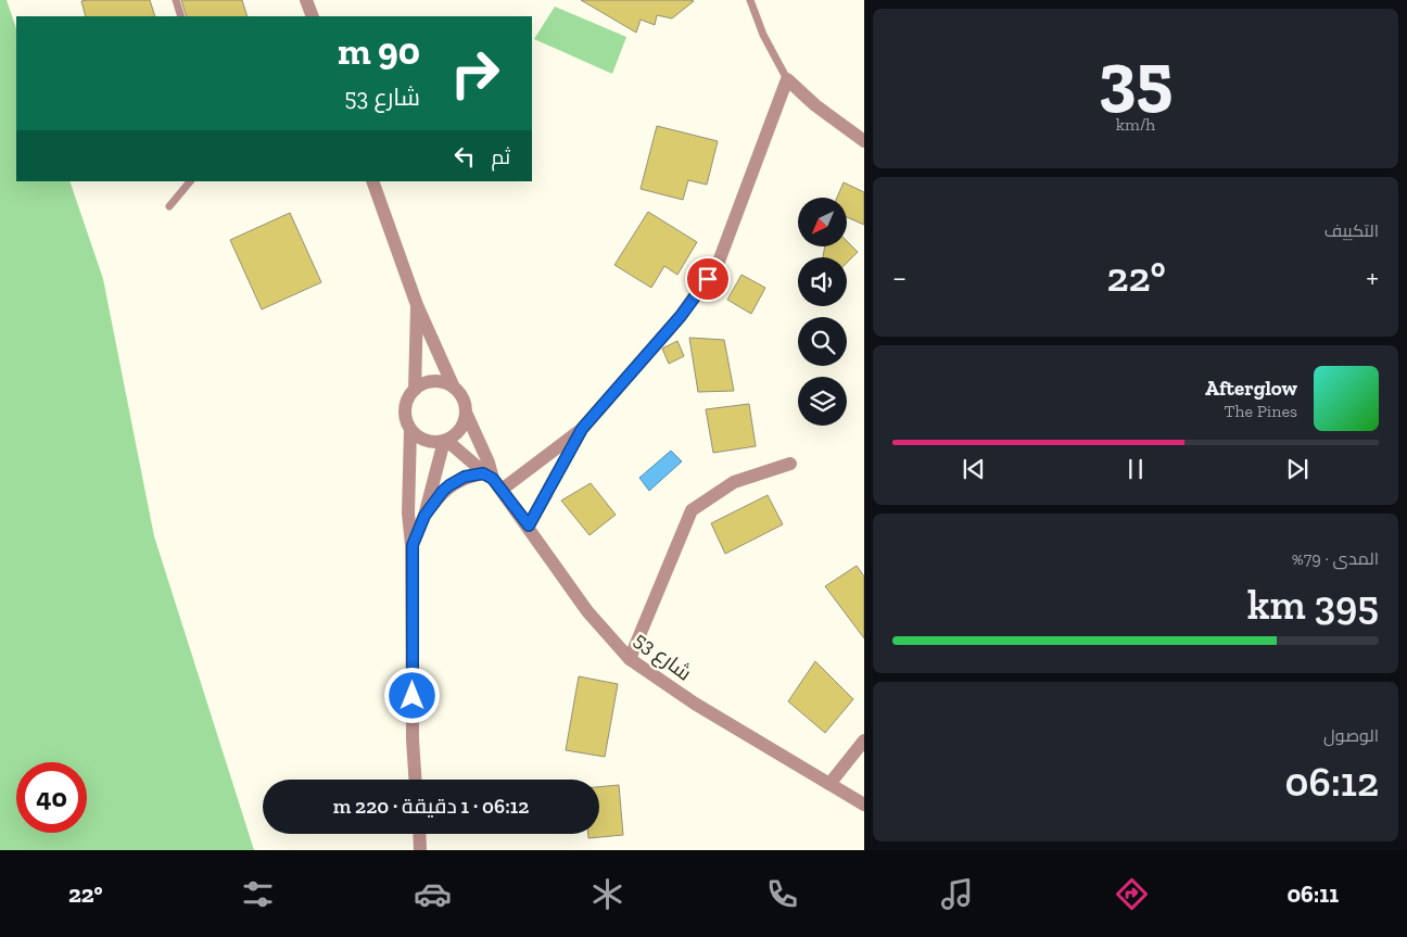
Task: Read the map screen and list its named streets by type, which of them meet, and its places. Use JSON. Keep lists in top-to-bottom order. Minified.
{"streets":{"street":["شارع 53"]},"north":"bottom left","page":{"tile":[["35","km/h"],"التكييف",["المدى · 79%","395 km"],["الوصول","06:12"]],"turn":["90 m","شارع 53"],"then":"ثم","heat":["−","22°","+"],"song":["Afterglow","The Pines"],"limit":"40","trip":"06:12 · 1 دقيقة · 220 m","tabs":["06:11","22°"]}}
